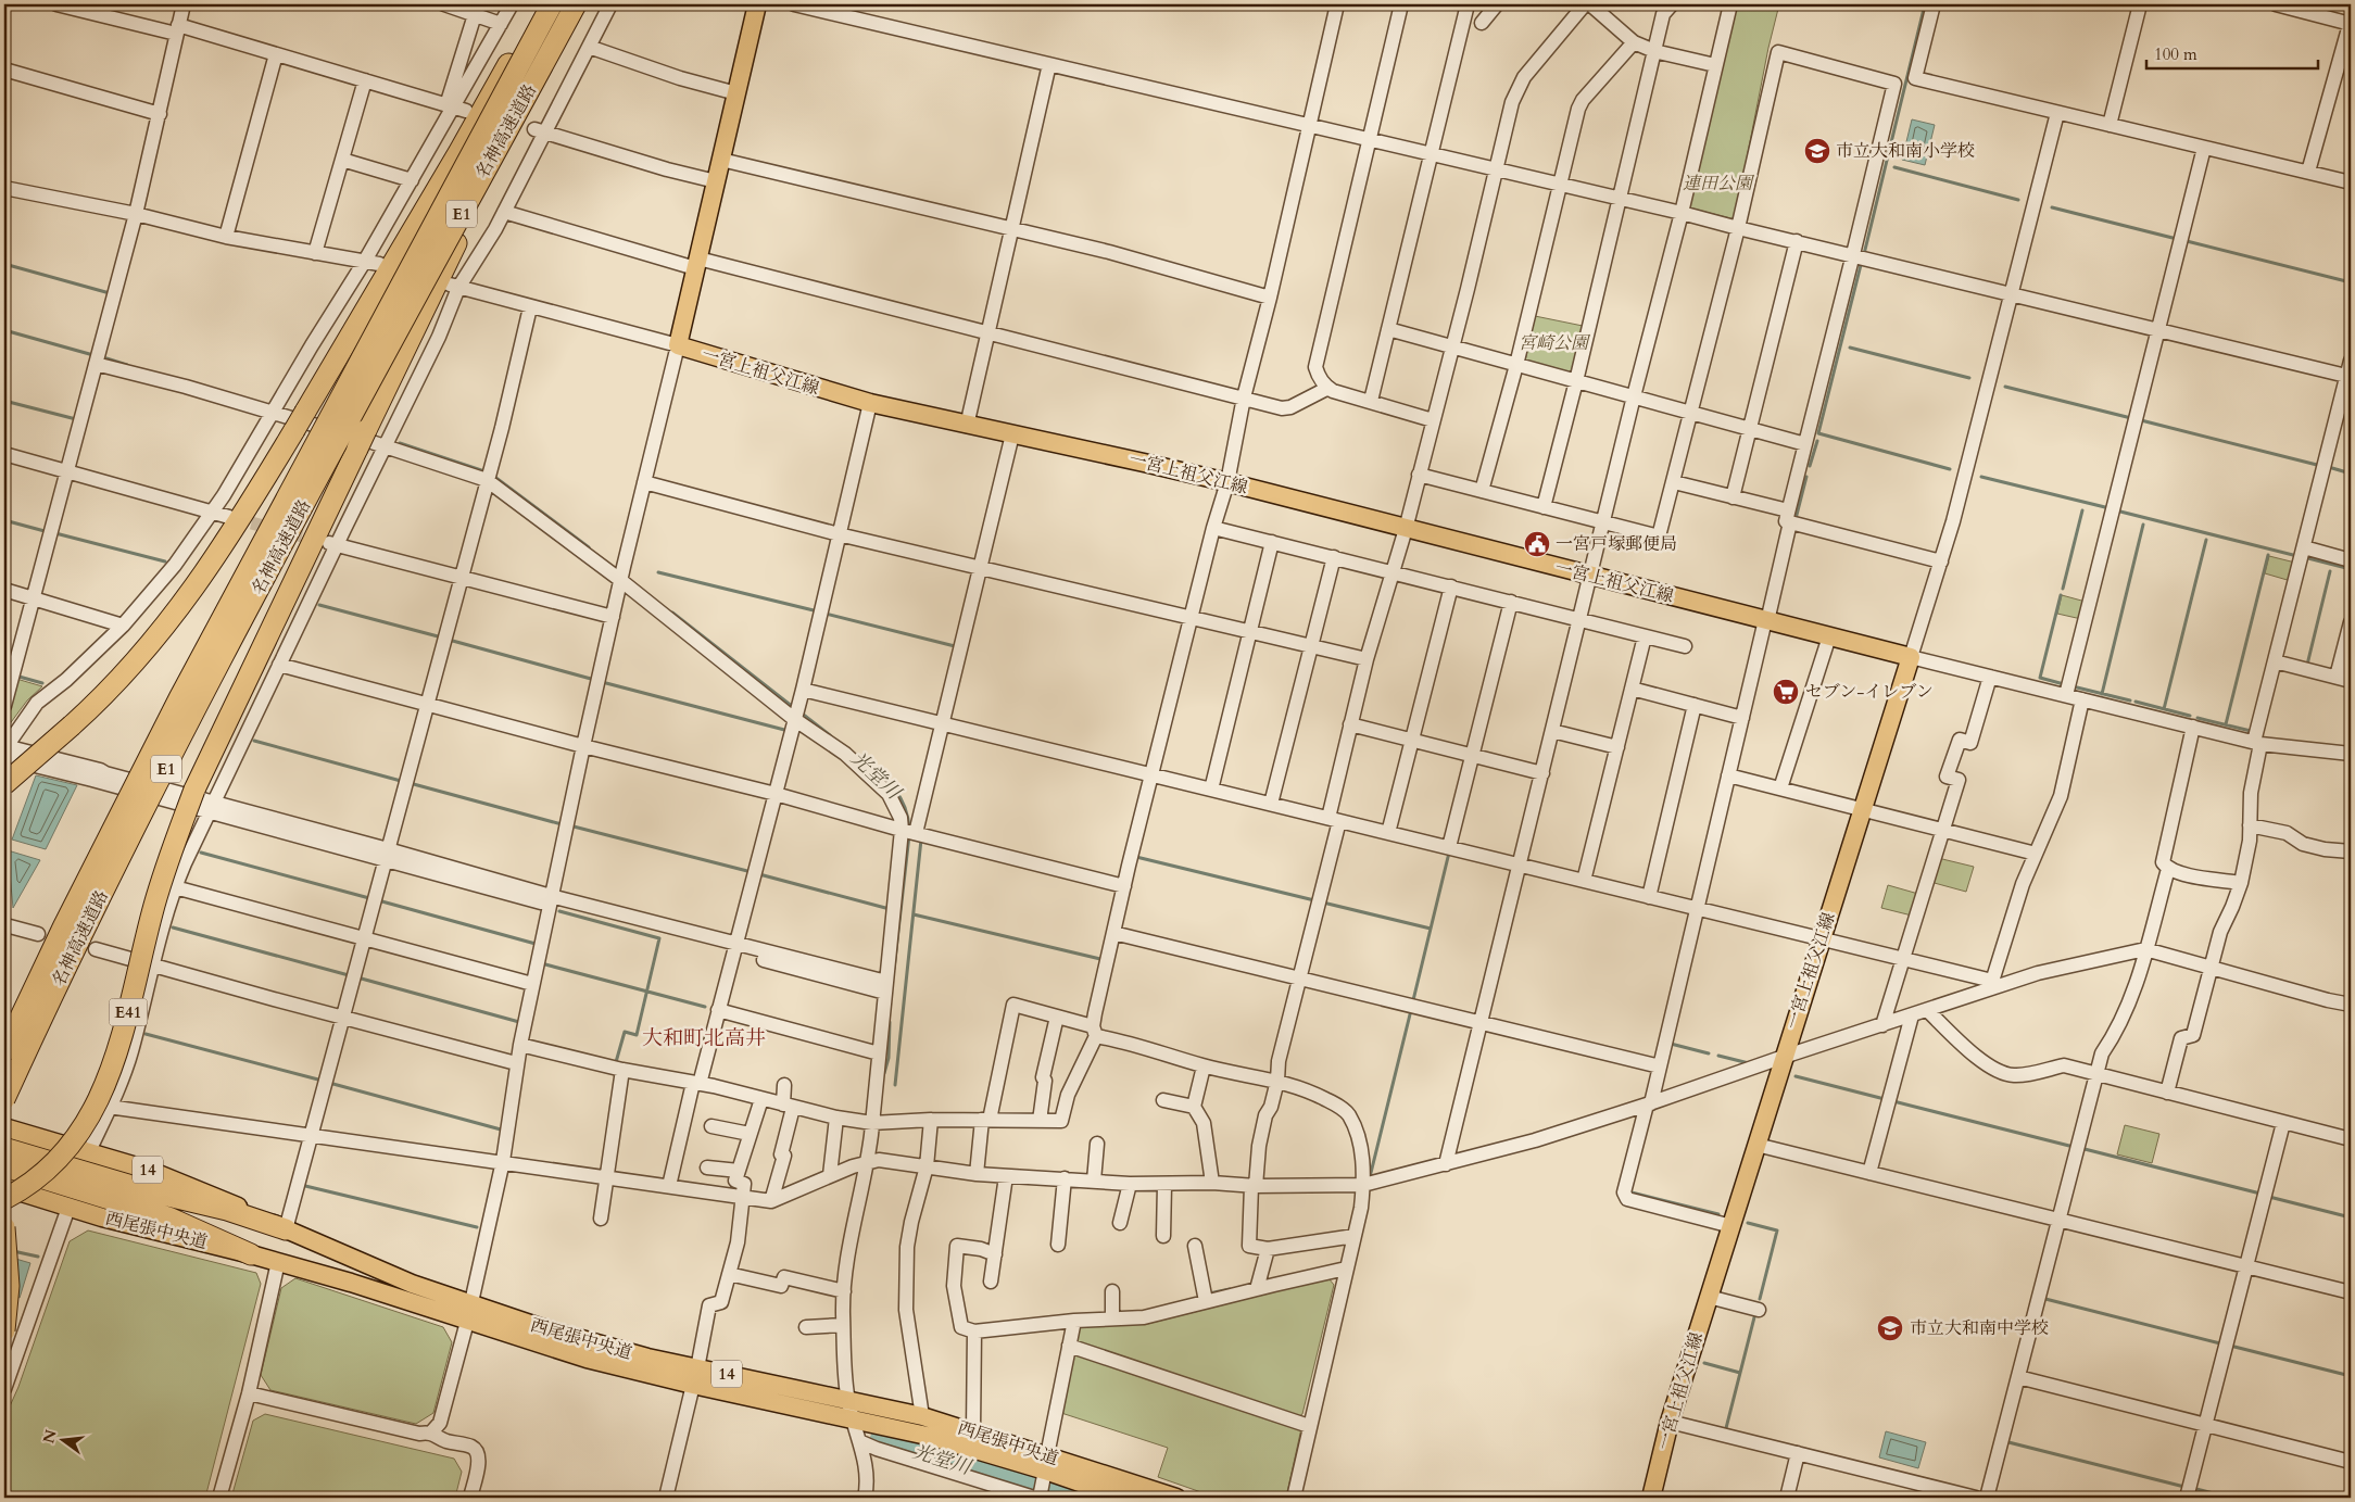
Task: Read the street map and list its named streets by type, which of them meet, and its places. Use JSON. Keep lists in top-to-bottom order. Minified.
{"streets":{"highway":["名神高速道路","E1","E41"],"main road":["一宮上祖父江線","14","西尾張中央道"]},"districts":["大和町北高井"],"water":["光堂川"],"parks":["連田公園","宮崎公園"],"places":{"school or university":["市立大和南小学校","市立大和南中学校"],"public building":["一宮戸塚郵便局"],"supermarket":["セブン-イレブン"]},"scale_bar":"100 m","north":"left"}
